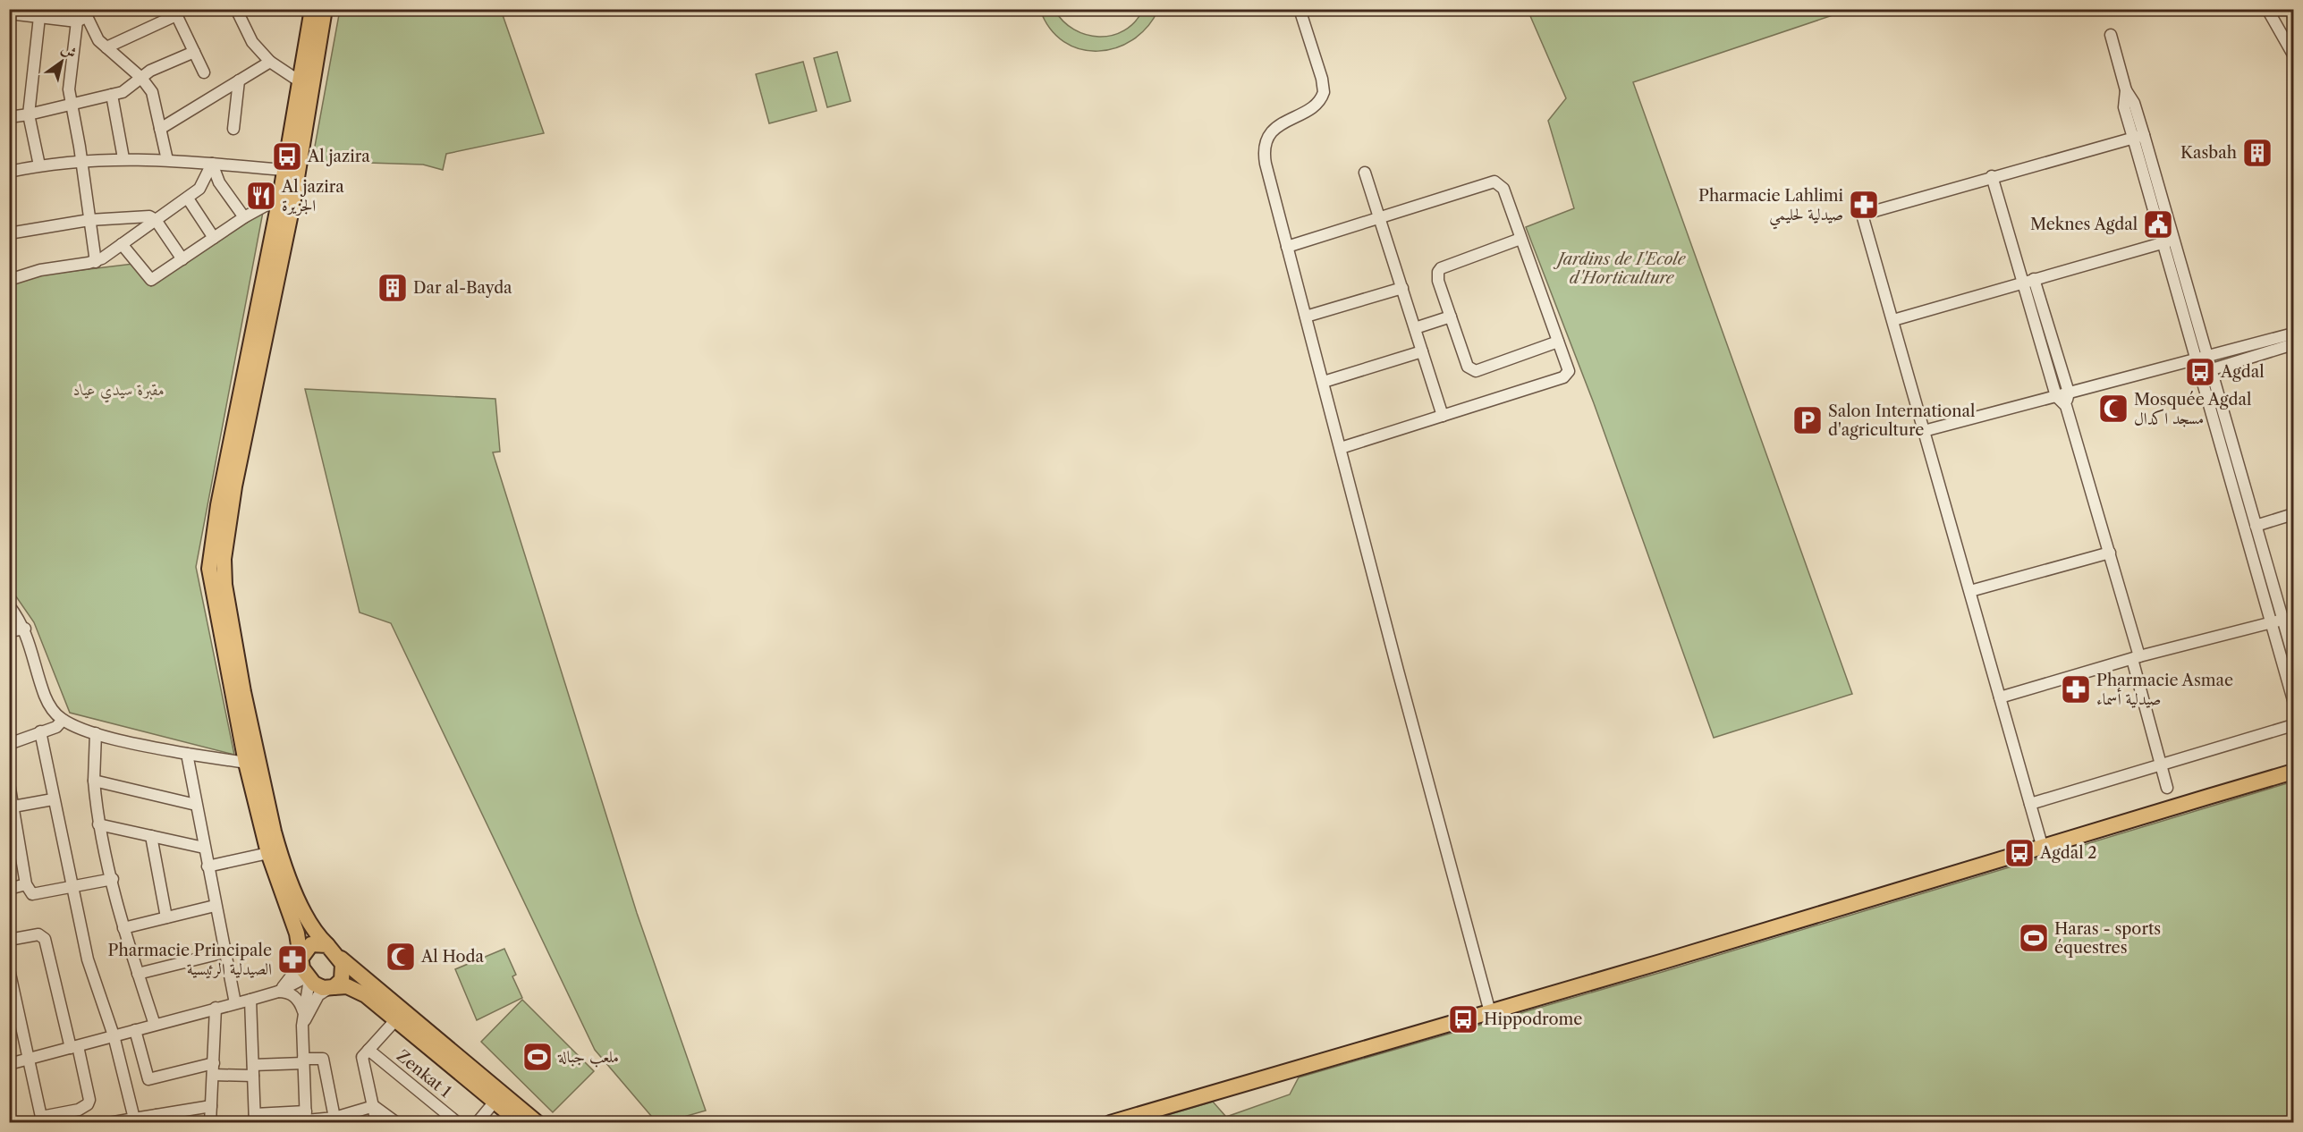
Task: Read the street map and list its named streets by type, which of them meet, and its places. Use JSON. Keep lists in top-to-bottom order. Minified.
{"streets":{"street":["Zenkat 1"]},"parks":["Jardins de I'Ecole d'Horticulture","مقبرة سيدي عياد"],"places":{"building":["Kasbah","Dar al-Bayda"],"bus stop":["Al jazira","Agdal","Agdal 2","Hippodrome"],"restaurant":["Al jazira الجزيرة"],"pharmacy":["Pharmacie Lahlimi صيدلية لحليمي","Pharmacie Asmae صيدلية أسماء","Pharmacie Principale الصيدلية الرئيسية"],"public building":["Meknes Agdal"],"mosque":["Mosquée Agdal مسجد اكدال","Al Hoda"],"parking":["Salon International d'agriculture"],"sports":["Haras - sports équestres","ملعب جبالة"]},"north":"top right"}
